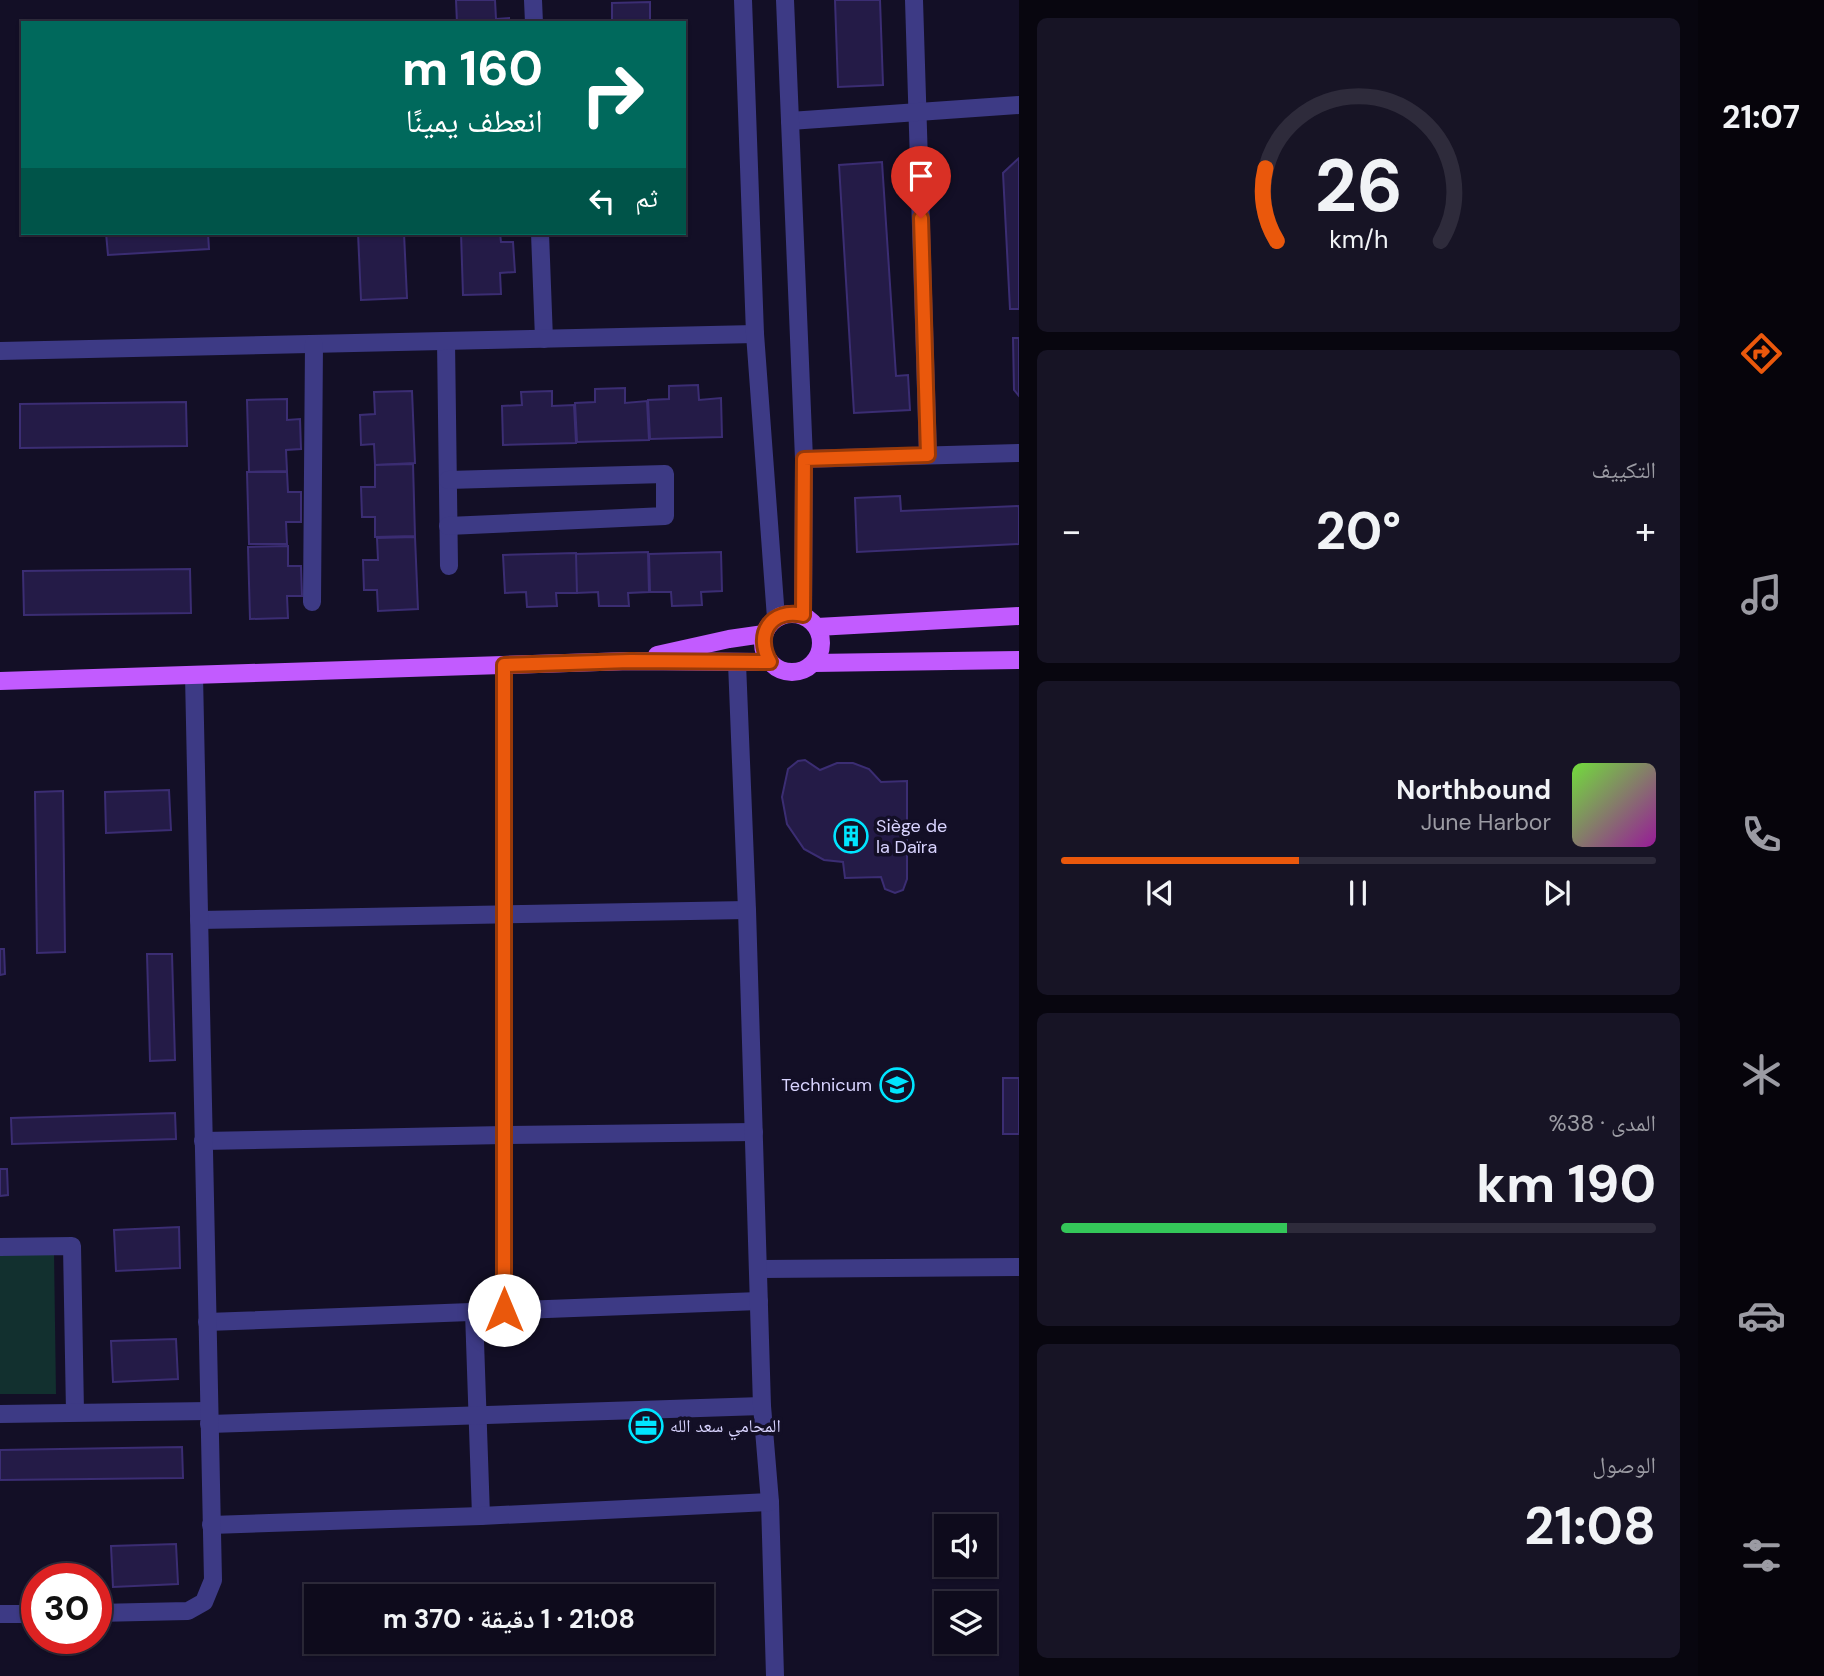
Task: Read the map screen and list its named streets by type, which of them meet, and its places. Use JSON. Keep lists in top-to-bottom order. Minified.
{"places":{"building":["Siège de la Daïra"],"school or university":["Technicum"],"office":["المحامي سعد الله"]},"page":{"tabs":"21:07","turn":["160 m","انعطف يمينًا"],"then":"ثم","tile":["التكييف",["المدى · 38%","190 km"],["الوصول","21:08"]],"heat":["−","20°","+"],"song":["Northbound","June Harbor"],"limit":"30","trip":"21:08 · 1 دقيقة · 370 m","gauge":["26","km/h"]}}
